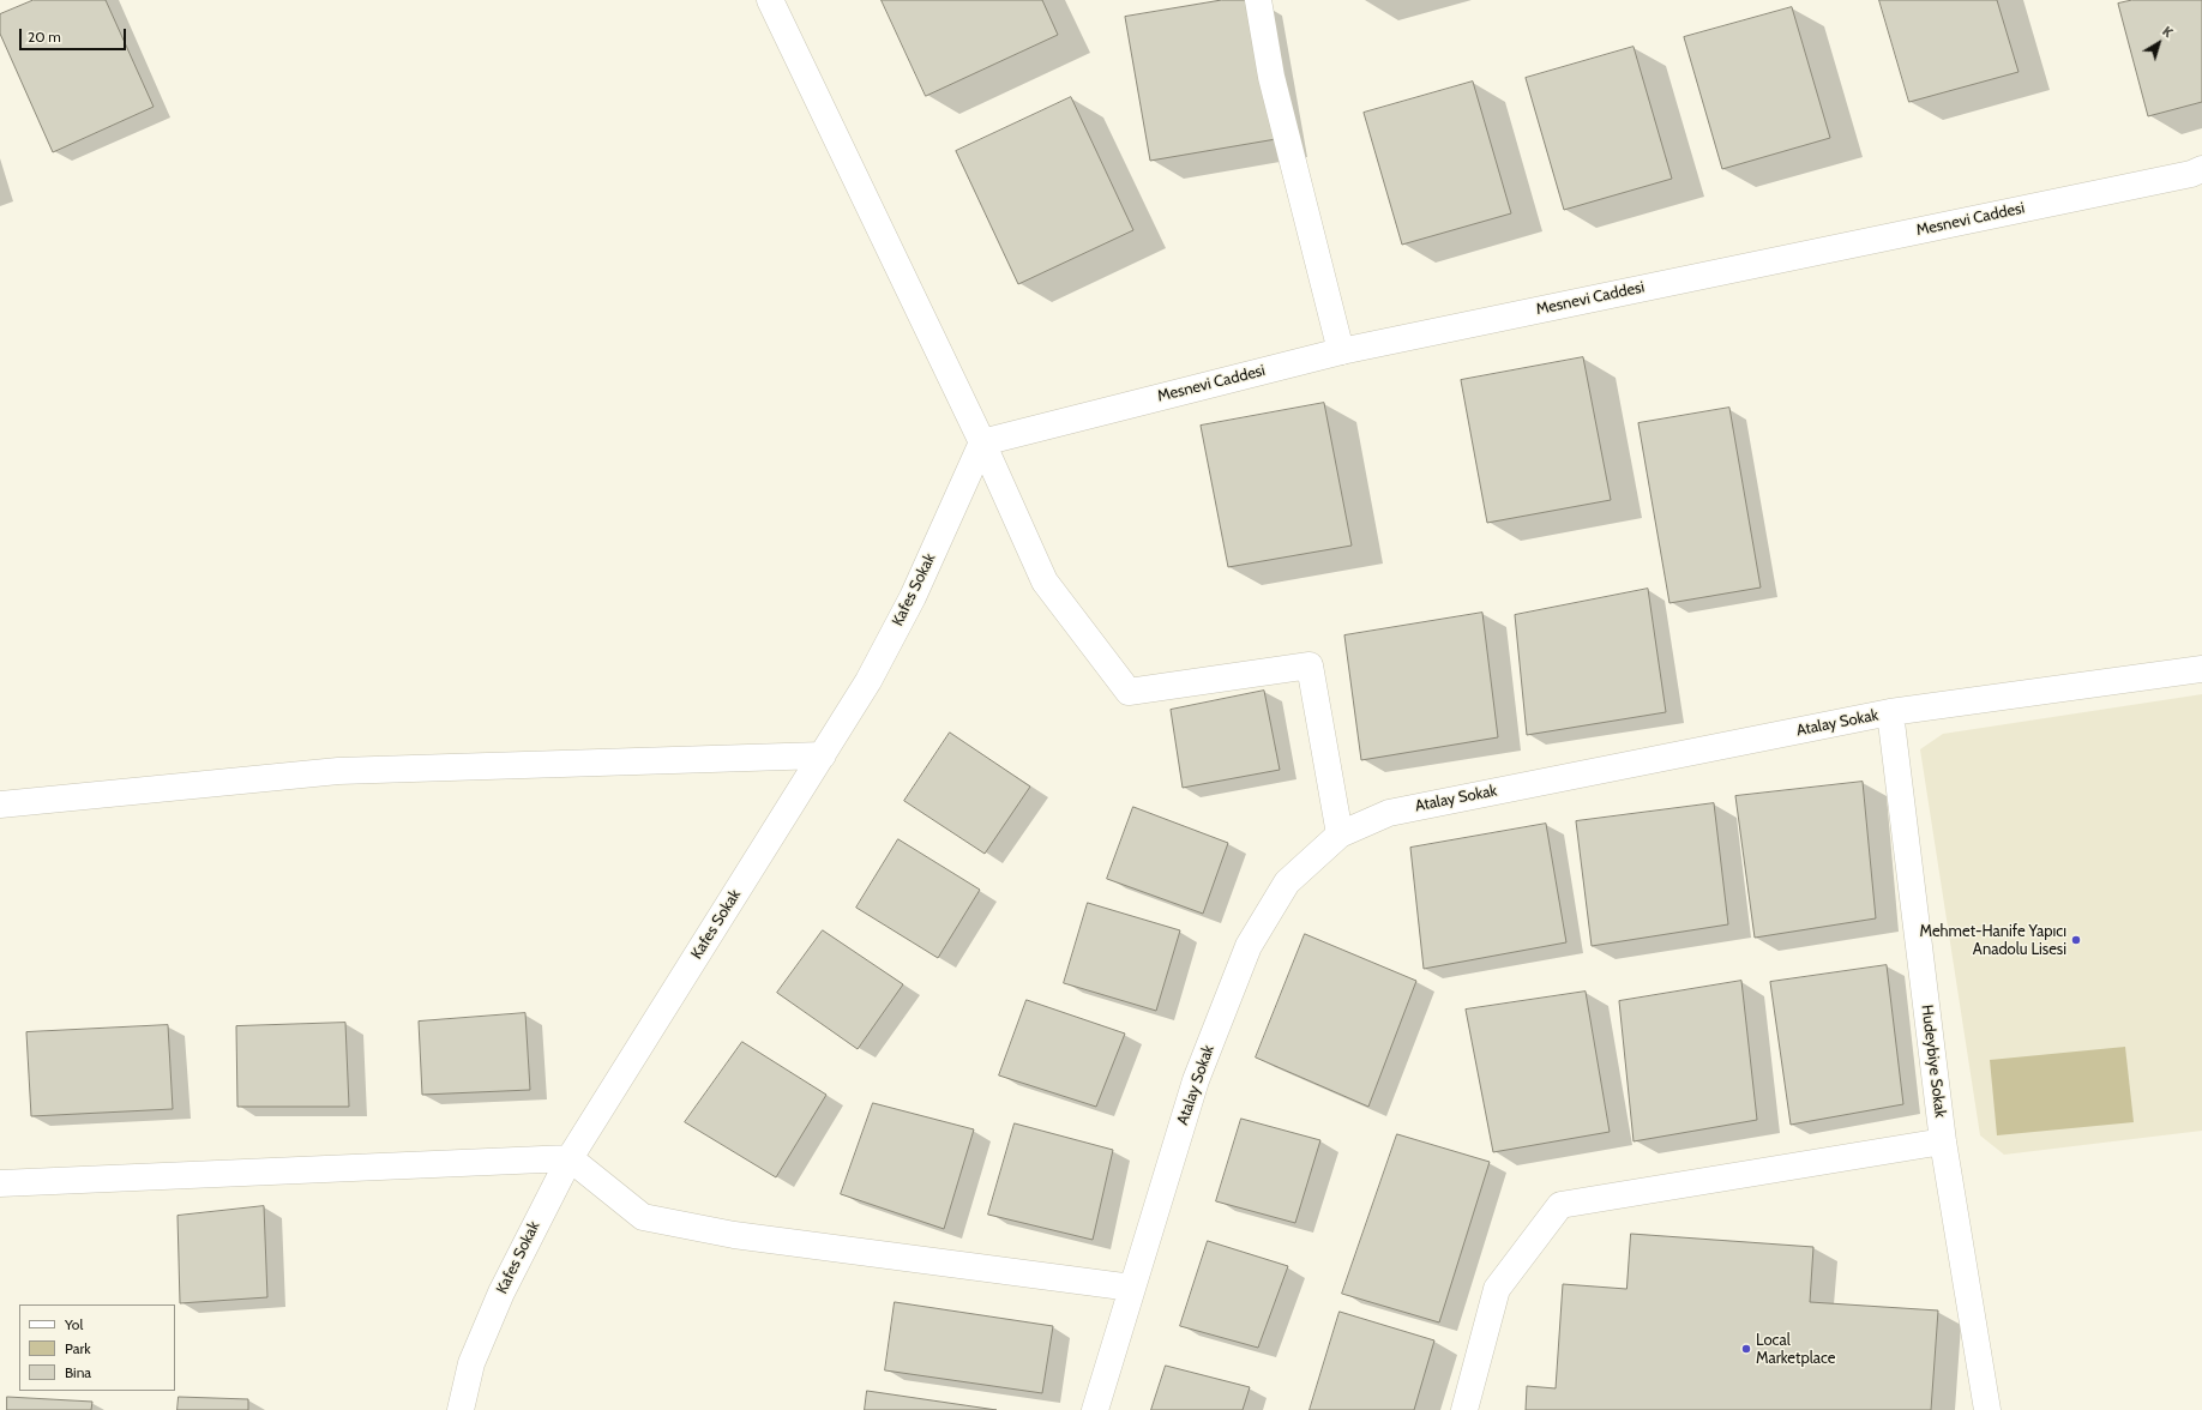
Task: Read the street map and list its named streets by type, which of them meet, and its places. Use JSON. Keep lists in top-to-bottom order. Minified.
{"streets":{"street":["Mesnevi Caddesi","Kafes Sokak","Atalay Sokak","Hudeybiye Sokak"]},"crossings":[["Mesnevi Caddesi","Kafes Sokak"],["Atalay Sokak","Hudeybiye Sokak"]],"places":["Mehmet-Hanife Yapıcı Anadolu Lisesi","Local Marketplace"],"legend":["Yol","Park","Bina"],"scale_bar":"20 m","north":"top right"}
